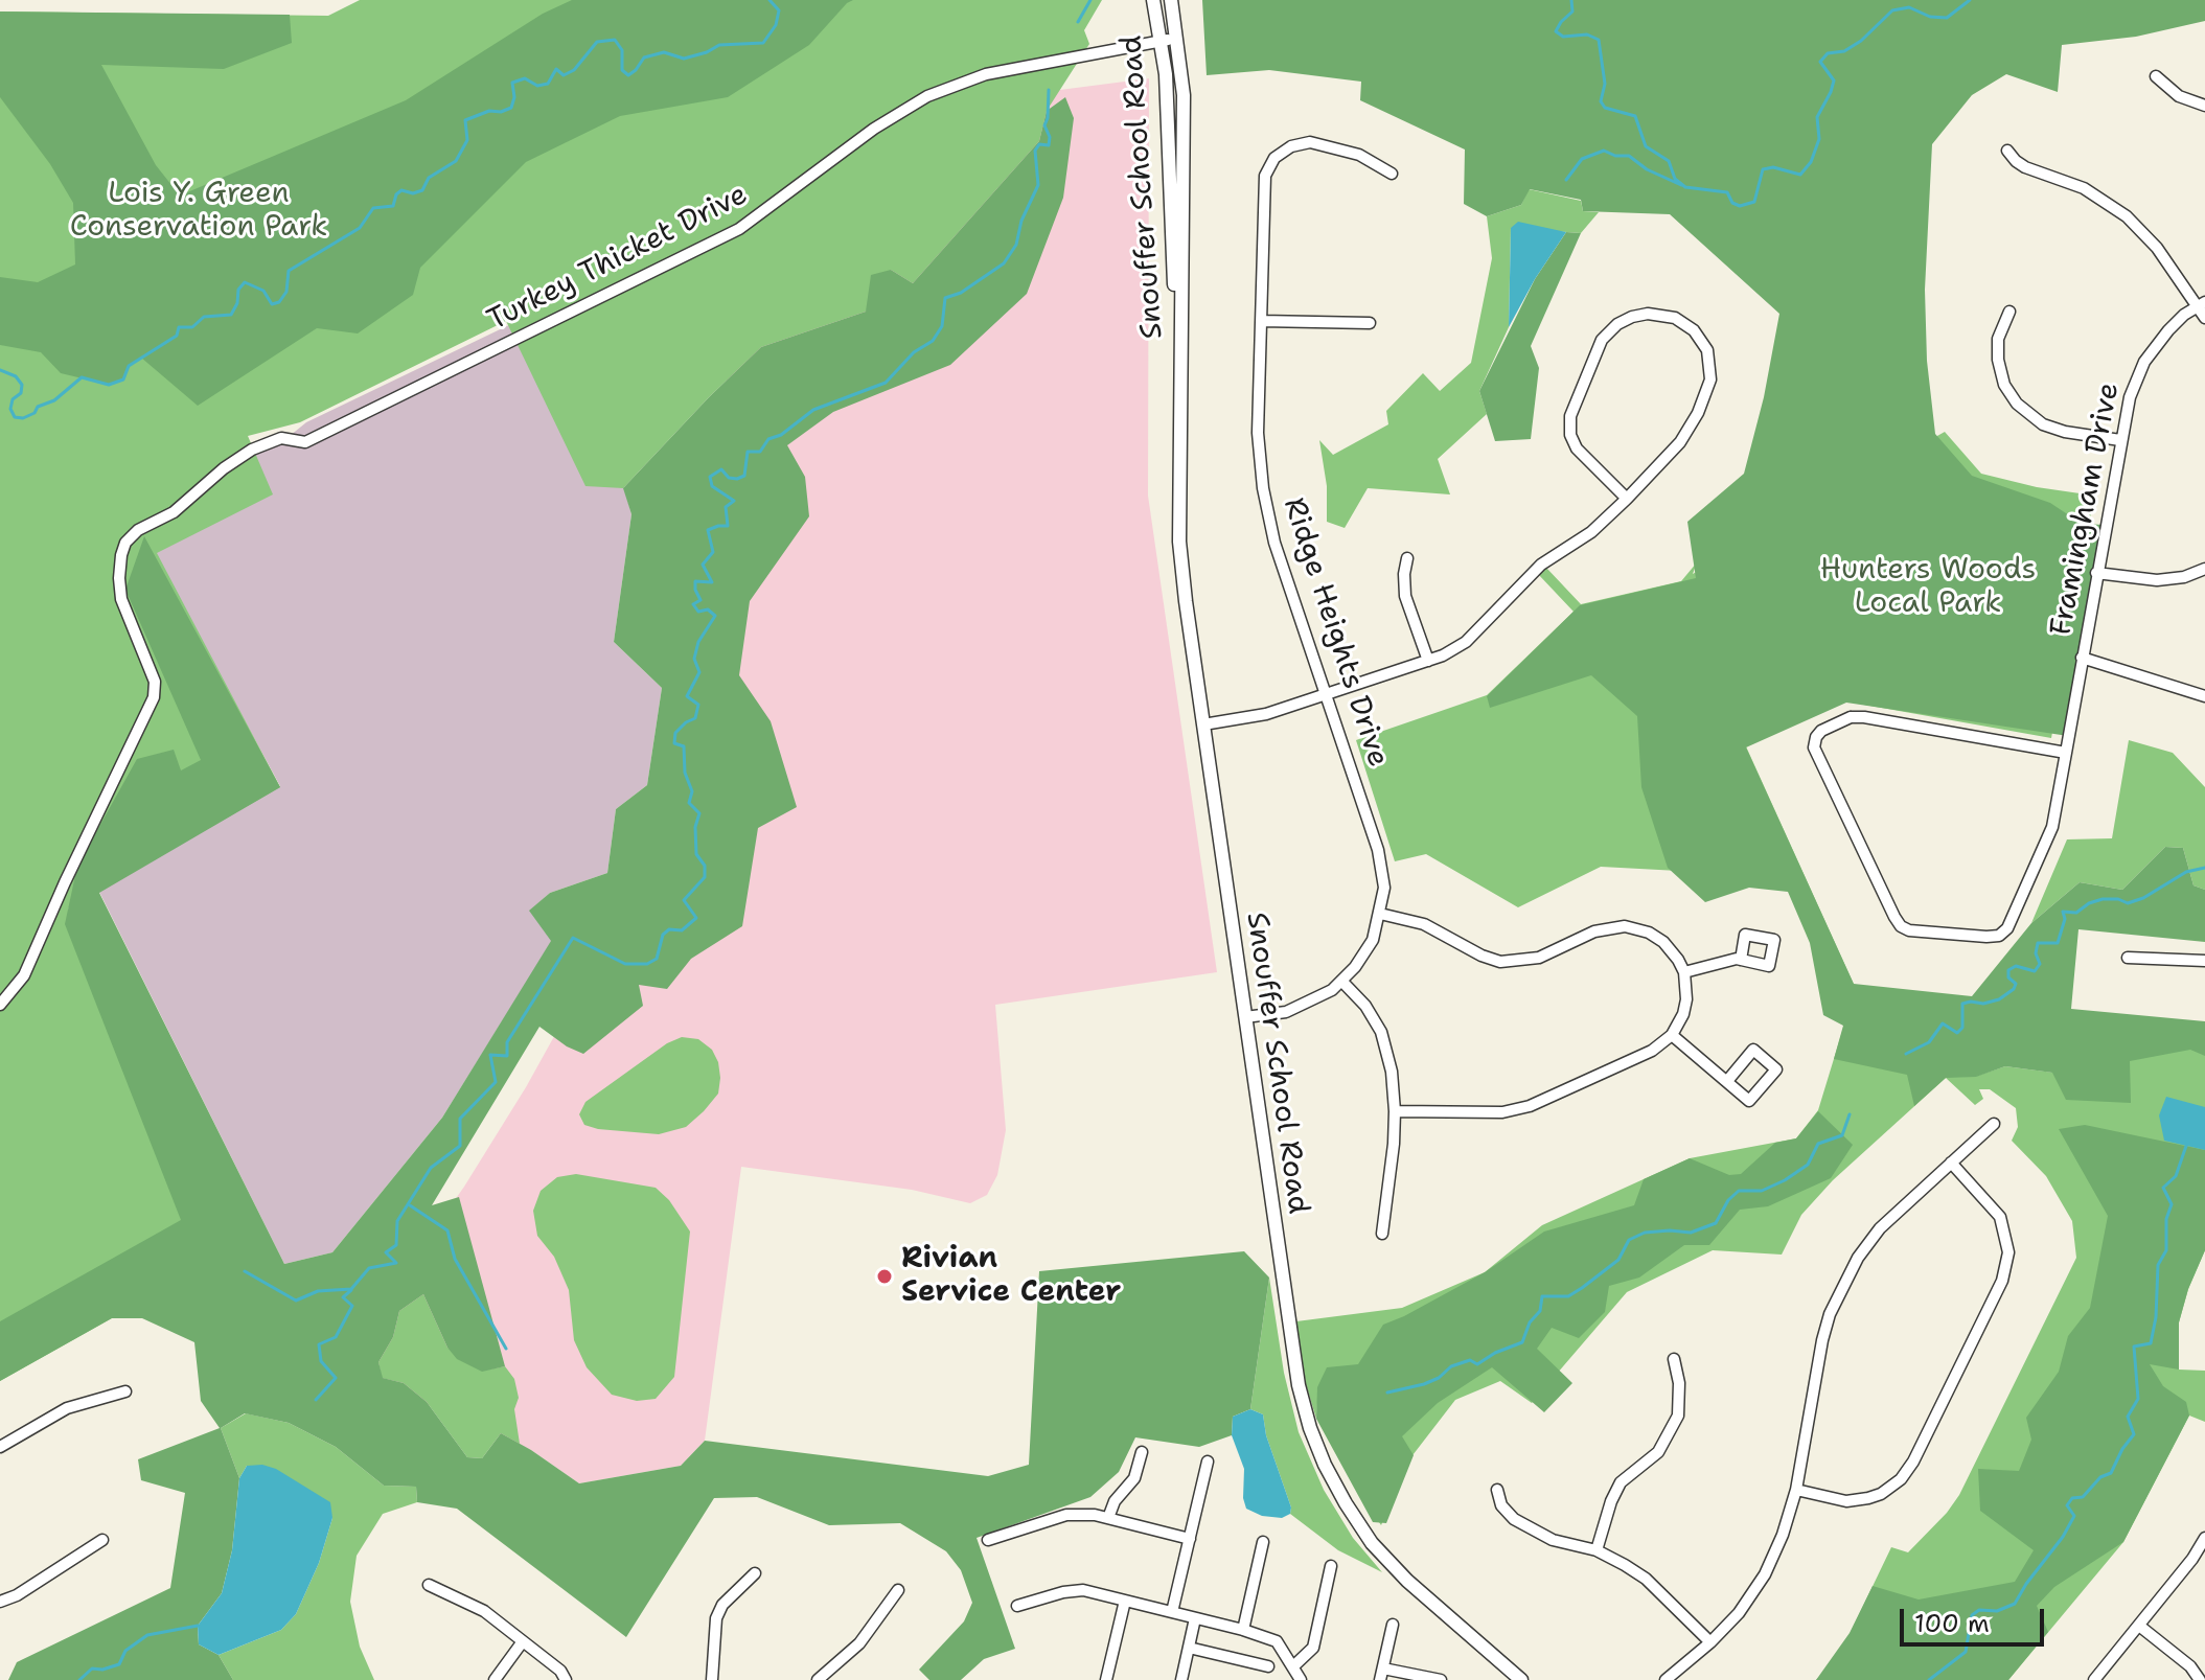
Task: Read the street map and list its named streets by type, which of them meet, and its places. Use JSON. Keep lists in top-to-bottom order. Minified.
{"streets":{"main road":["Snouffer School Road"],"street":["Turkey Thicket Drive","Framingham Drive","Ridge Heights Drive"]},"crossings":[["Snouffer School Road","Turkey Thicket Drive"],["Snouffer School Road","Ridge Heights Drive"]],"parks":["Lois Y. Green Conservation Park","Hunters Woods Local Park"],"places":["Rivian Service Center"],"scale_bar":"100 m"}
